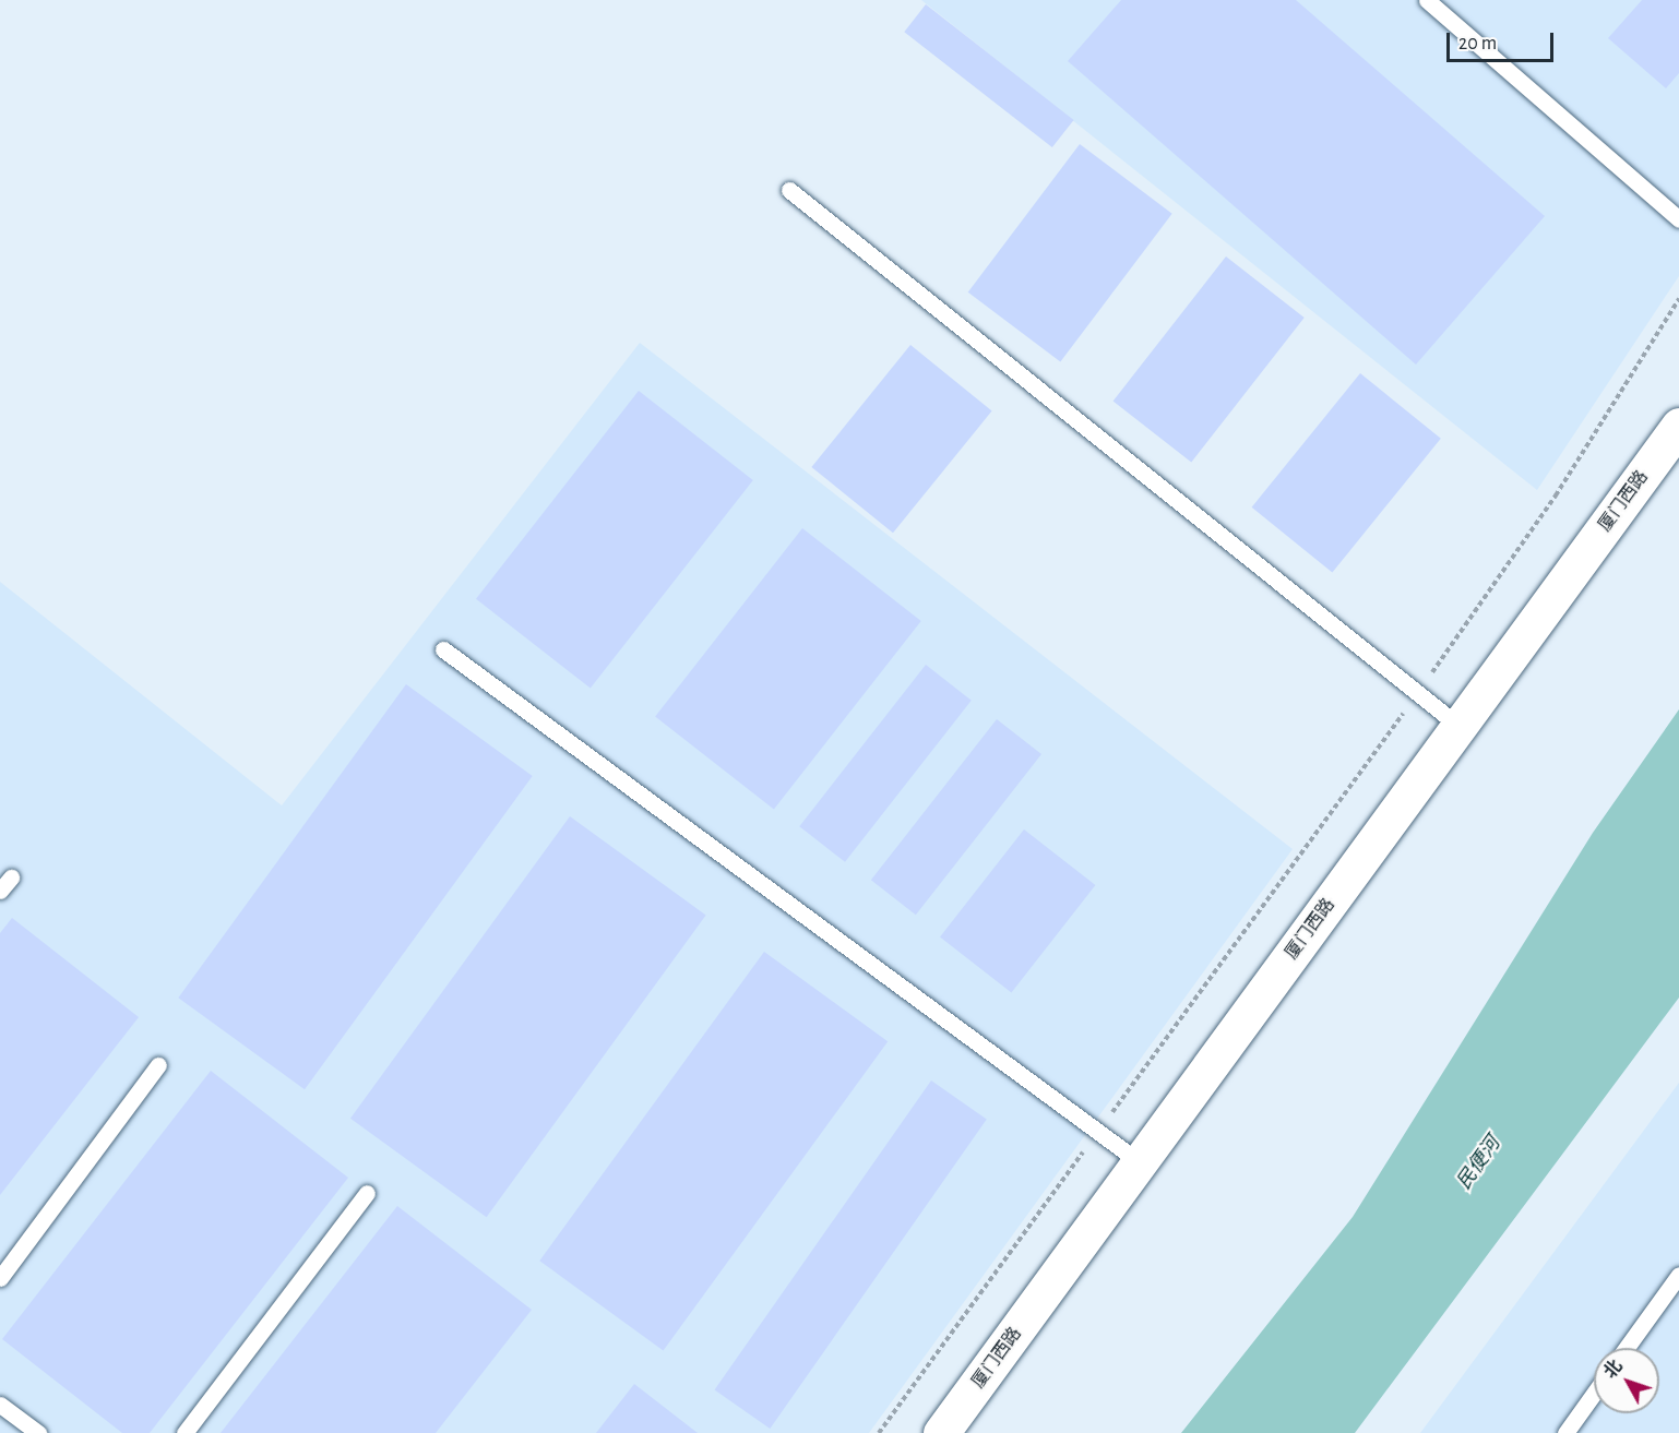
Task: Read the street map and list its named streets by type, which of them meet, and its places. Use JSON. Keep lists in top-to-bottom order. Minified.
{"streets":{"street":["厦门西路"]},"water":["民便河"],"scale_bar":"20 m","north":"top left"}
